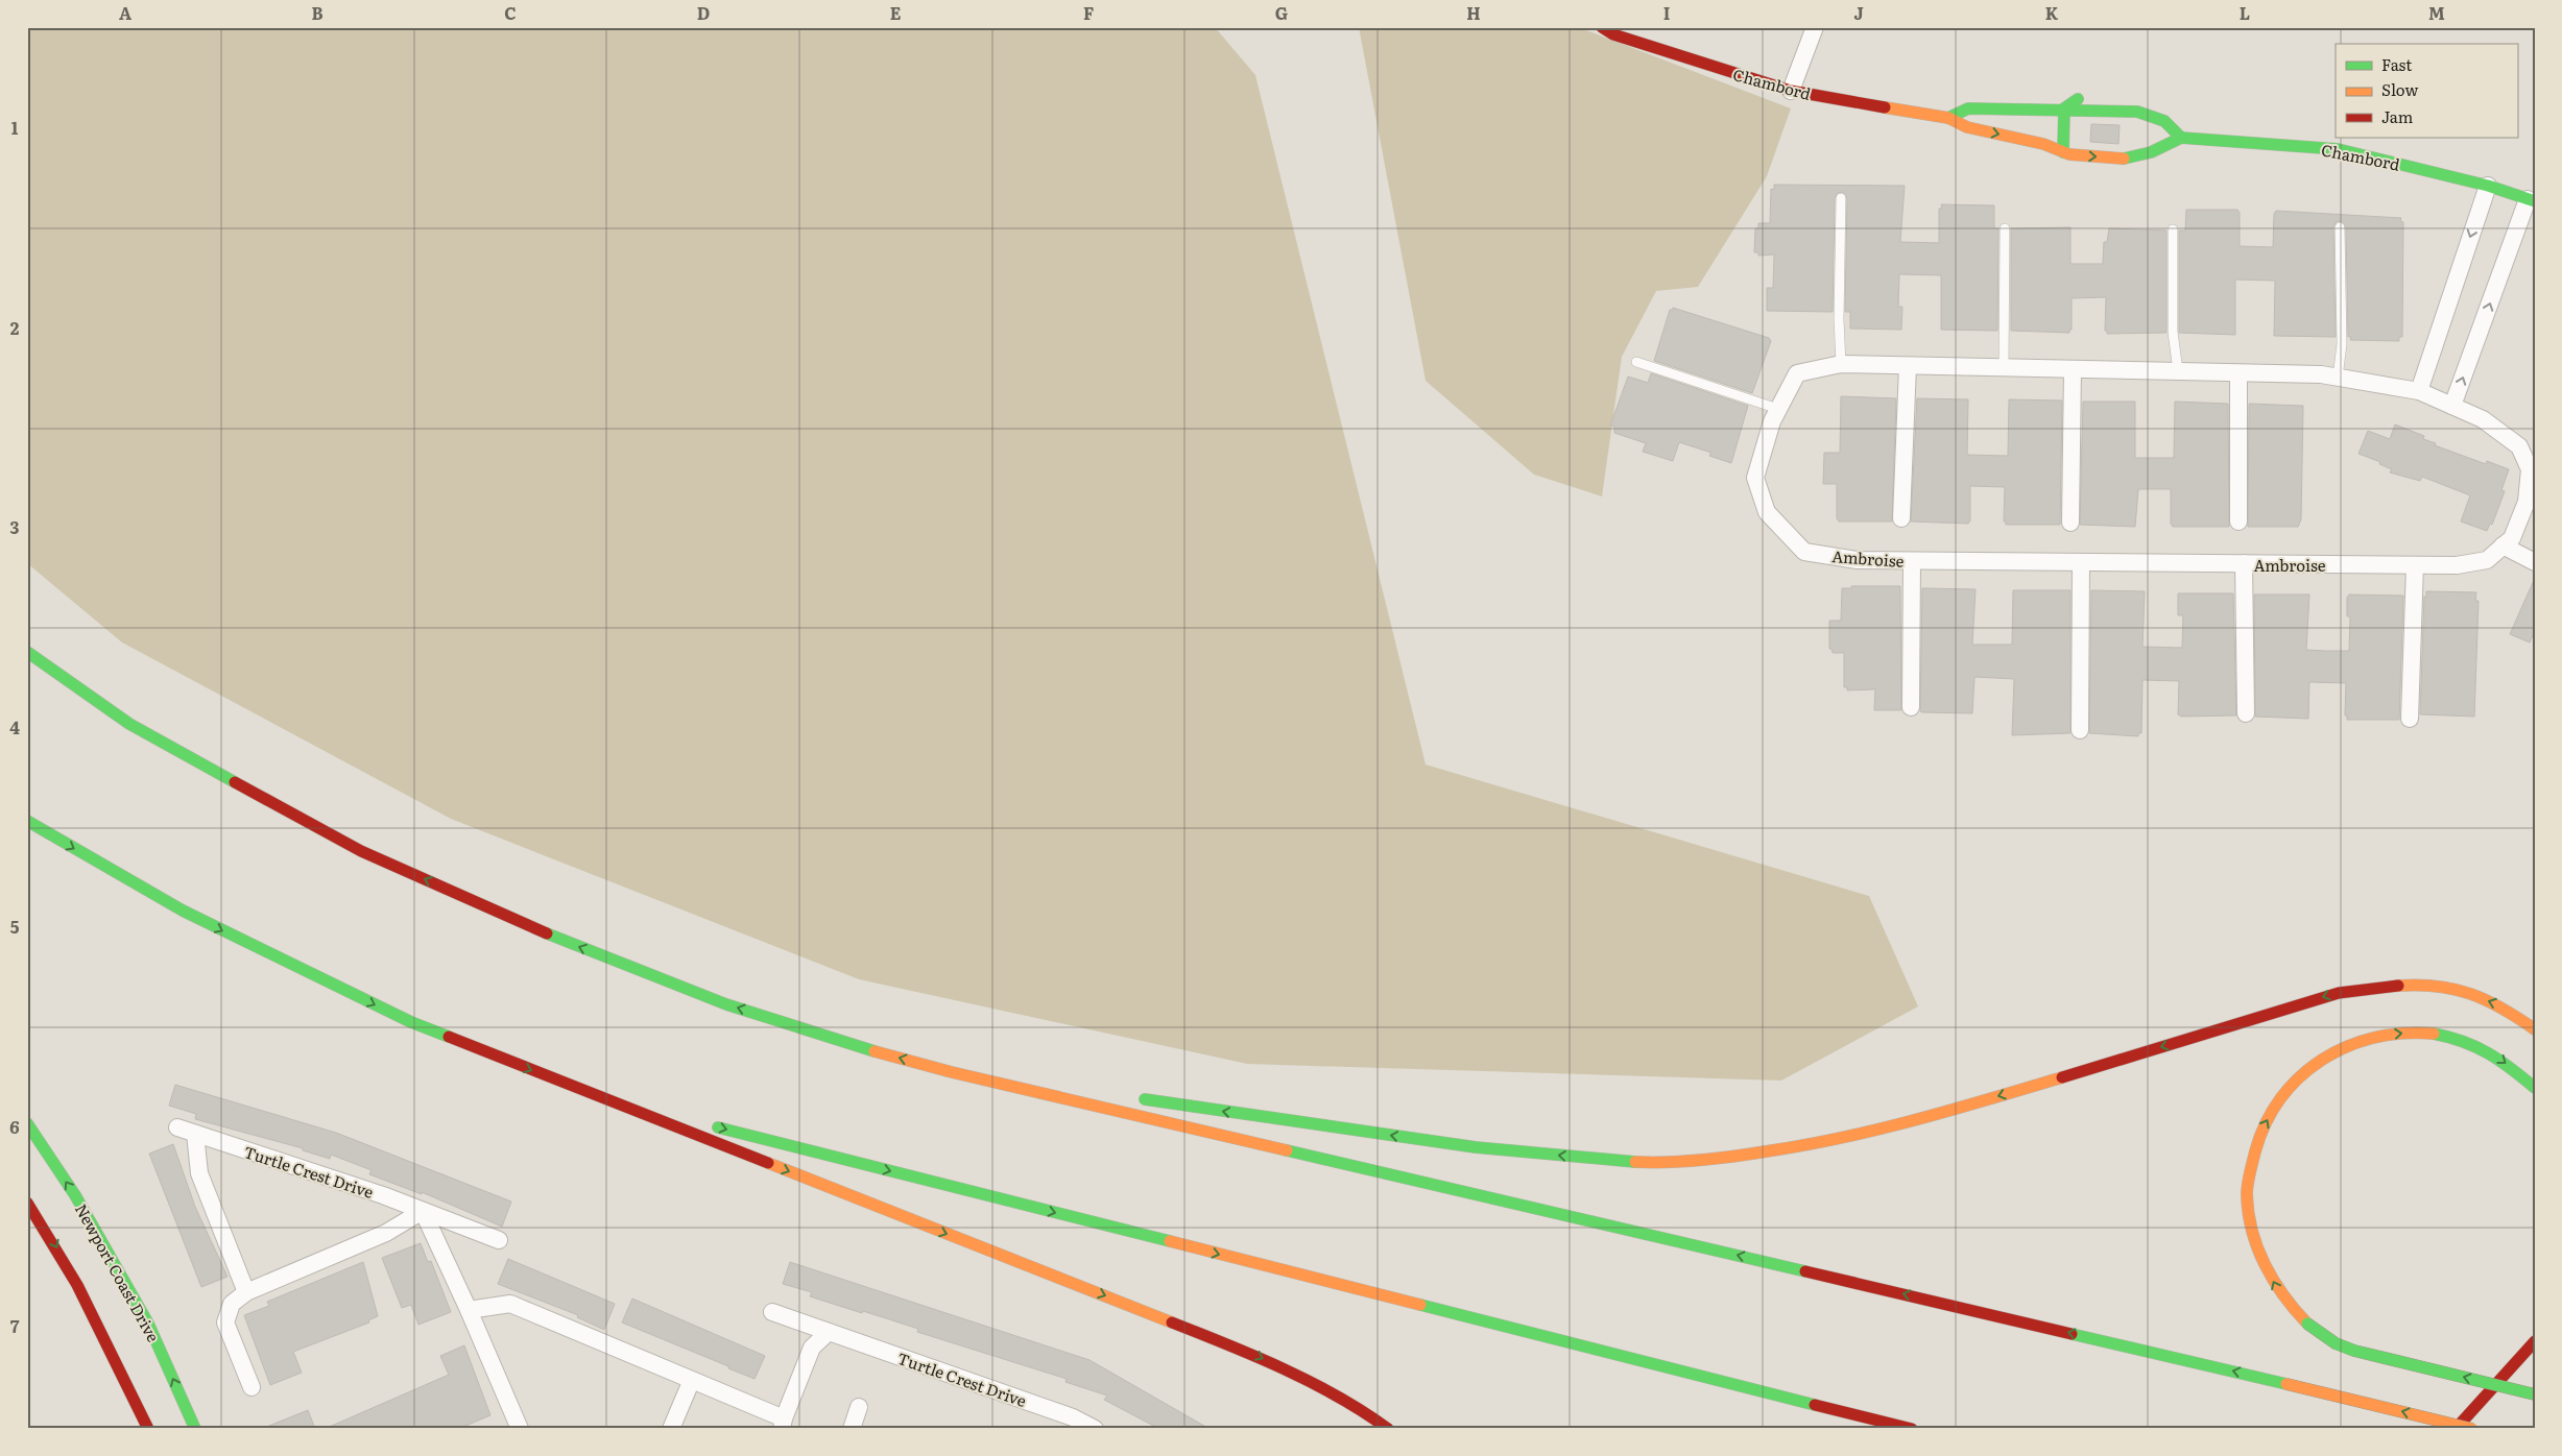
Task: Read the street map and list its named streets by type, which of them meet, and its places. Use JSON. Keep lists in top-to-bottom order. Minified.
{"streets":{"main road":["Chambord","Newport Coast Drive"],"street":["Ambroise","Turtle Crest Drive"]},"legend":["Fast","Slow","Jam"],"grid":{"columns":["A","B","C","D","E","F","G","H","I","J","K","L","M"],"rows":["1","2","3","4","5","6","7"]}}
